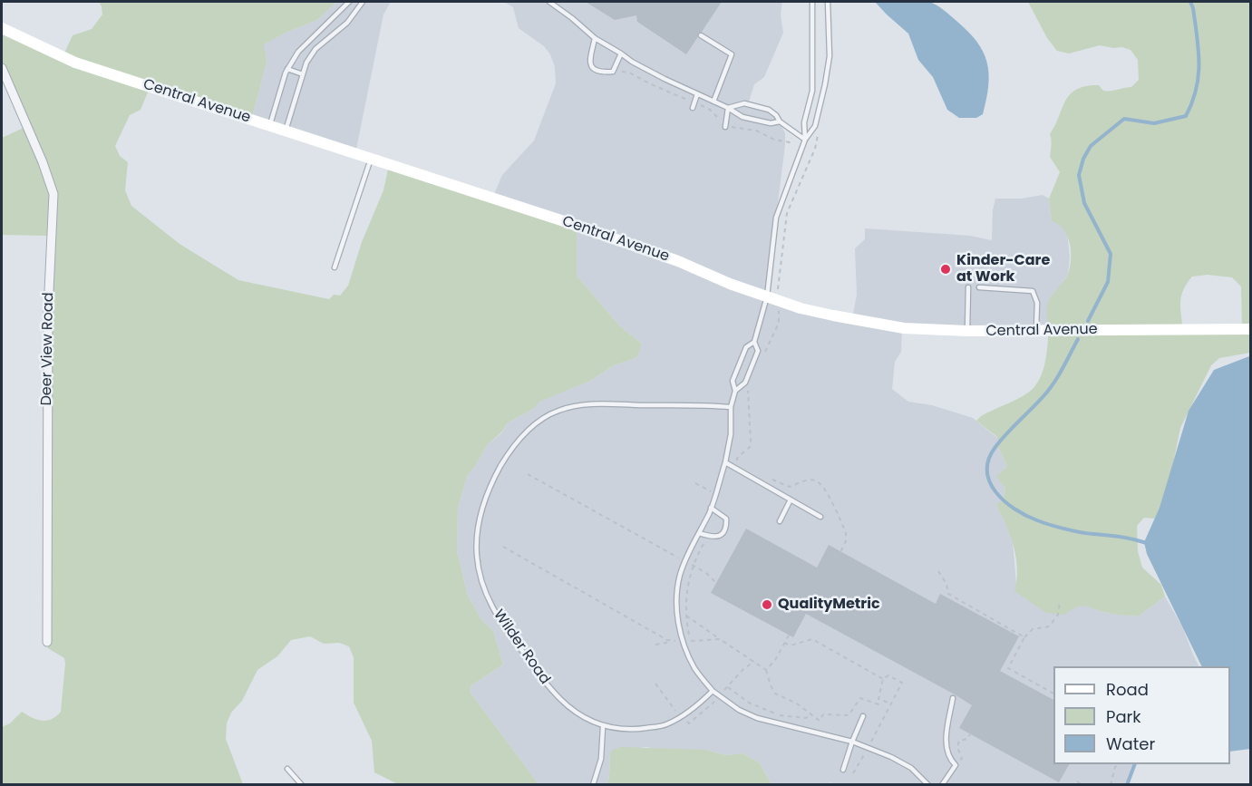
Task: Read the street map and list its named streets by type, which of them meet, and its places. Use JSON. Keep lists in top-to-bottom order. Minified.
{"streets":{"main road":["Central Avenue"],"street":["Deer View Road"],"lane":["Wilder Road"]},"places":["Kinder-Care at Work","QualityMetric"],"legend":["Road","Park","Water"]}
